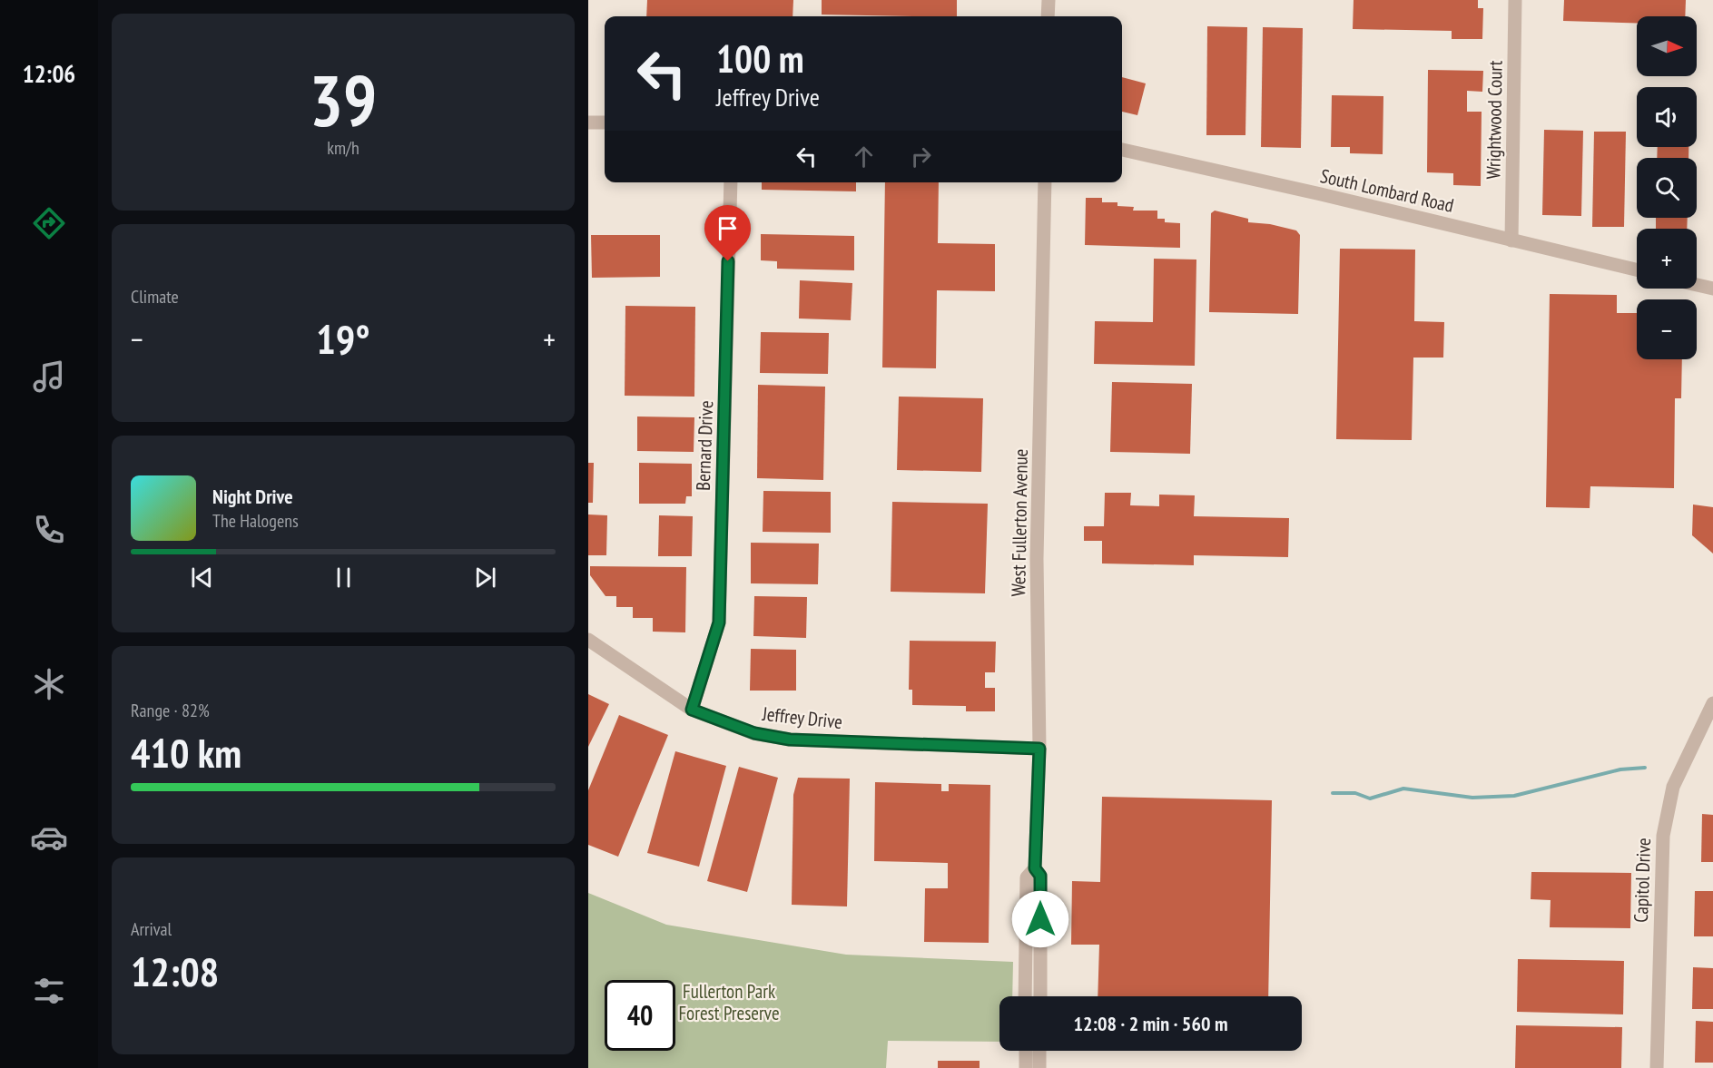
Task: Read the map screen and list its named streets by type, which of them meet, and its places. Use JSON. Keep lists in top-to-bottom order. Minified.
{"streets":{"street":["Wrightwood Court","South Lombard Road","Bernard Drive","West Fullerton Avenue","Jeffrey Drive","Capitol Drive"]},"crossings":[["Wrightwood Court","South Lombard Road"],["Bernard Drive","Jeffrey Drive"],["West Fullerton Avenue","Jeffrey Drive"]],"parks":["Fullerton Park Forest Preserve"],"north":"right","page":{"tabs":"12:06","tile":[["39","km/h"],"Climate",["Range · 82%","410 km"],["Arrival","12:08"]],"map_buttons":["+","−"],"turn":["100 m","Jeffrey Drive"],"heat":["−","19°","+"],"song":["Night Drive","The Halogens"],"limit":"40","trip":"12:08 · 2 min · 560 m"}}
